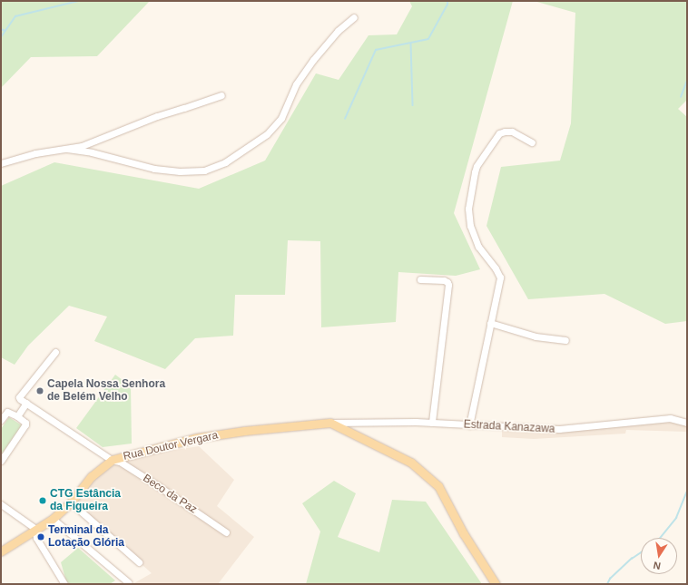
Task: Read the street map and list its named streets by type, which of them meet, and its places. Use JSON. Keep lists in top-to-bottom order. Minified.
{"streets":{"main road":["Rua Doutor Vergara"],"street":["Estrada Kanazawa","Beco da Paz"]},"crossings":[["Estrada Kanazawa","Rua Doutor Vergara"],["Rua Doutor Vergara","Beco da Paz"]],"places":["Capela Nossa Senhora de Belém Velho","CTG Estância da Figueira","Terminal da Lotação Glória"],"north":"bottom"}
